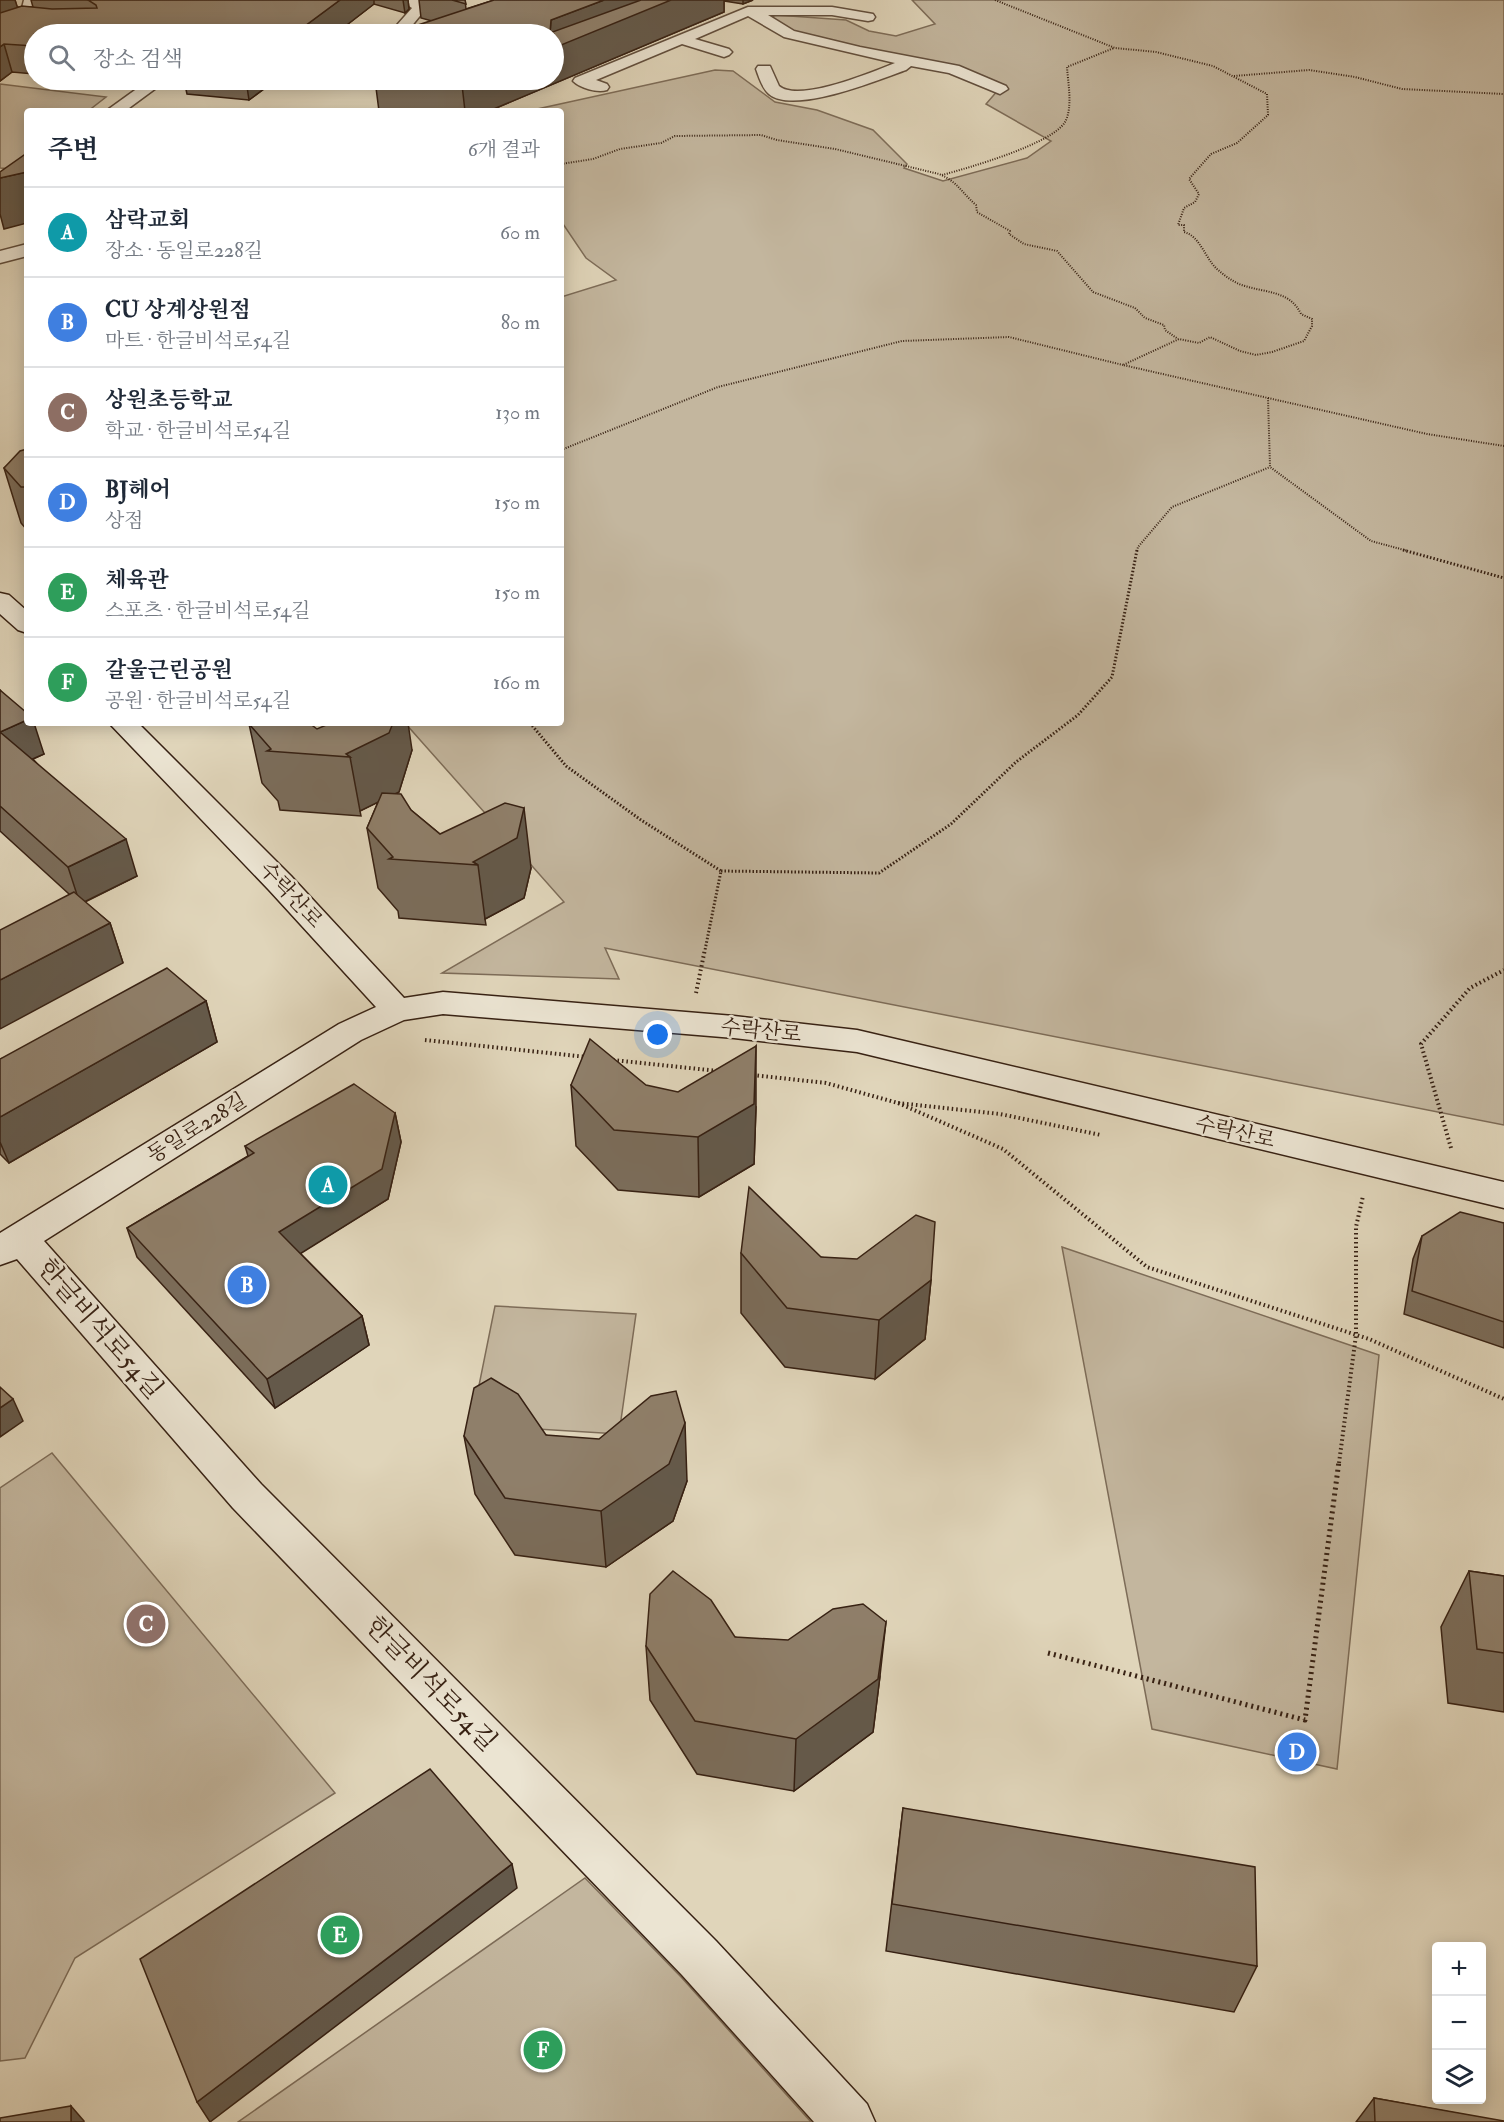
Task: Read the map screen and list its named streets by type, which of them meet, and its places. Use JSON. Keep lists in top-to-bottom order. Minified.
{"streets":{"street":["수락산로","동일로228길","한글비석로54길"]},"crossings":[["수락산로","동일로228길"],["동일로228길","한글비석로54길"]],"page":{"search":"장소 검색","heading":["주변","6개 결과"],"list":[{"mark":"A","name":"삼락교회","note":"장소 · 동일로228길","value":"60 m"},{"mark":"B","name":"CU 상계상원점","note":"마트 · 한글비석로54길","value":"80 m"},{"mark":"C","name":"상원초등학교","note":"학교 · 한글비석로54길","value":"130 m"},{"mark":"D","name":"BJ헤어","note":"상점","value":"150 m"},{"mark":"E","name":"체육관","note":"스포츠 · 한글비석로54길","value":"150 m"},{"mark":"F","name":"갈울근린공원","note":"공원 · 한글비석로54길","value":"160 m"}],"pins":["A","B","C","D","E","F"],"map_buttons":["+","−"]}}
